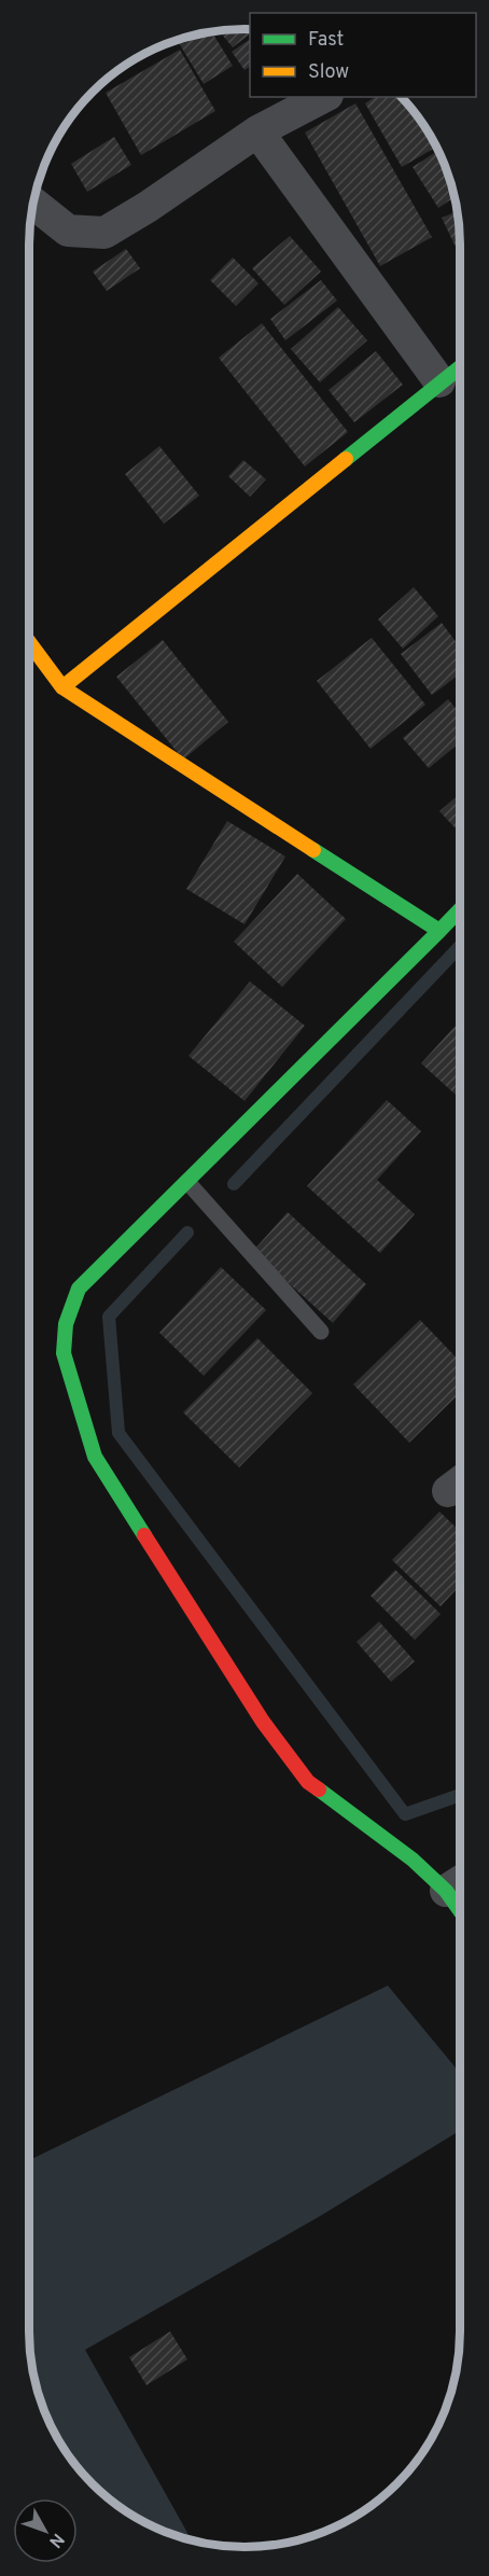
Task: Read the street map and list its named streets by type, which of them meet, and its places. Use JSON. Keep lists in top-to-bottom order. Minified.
{"legend":["Fast","Slow"],"north":"bottom right"}
